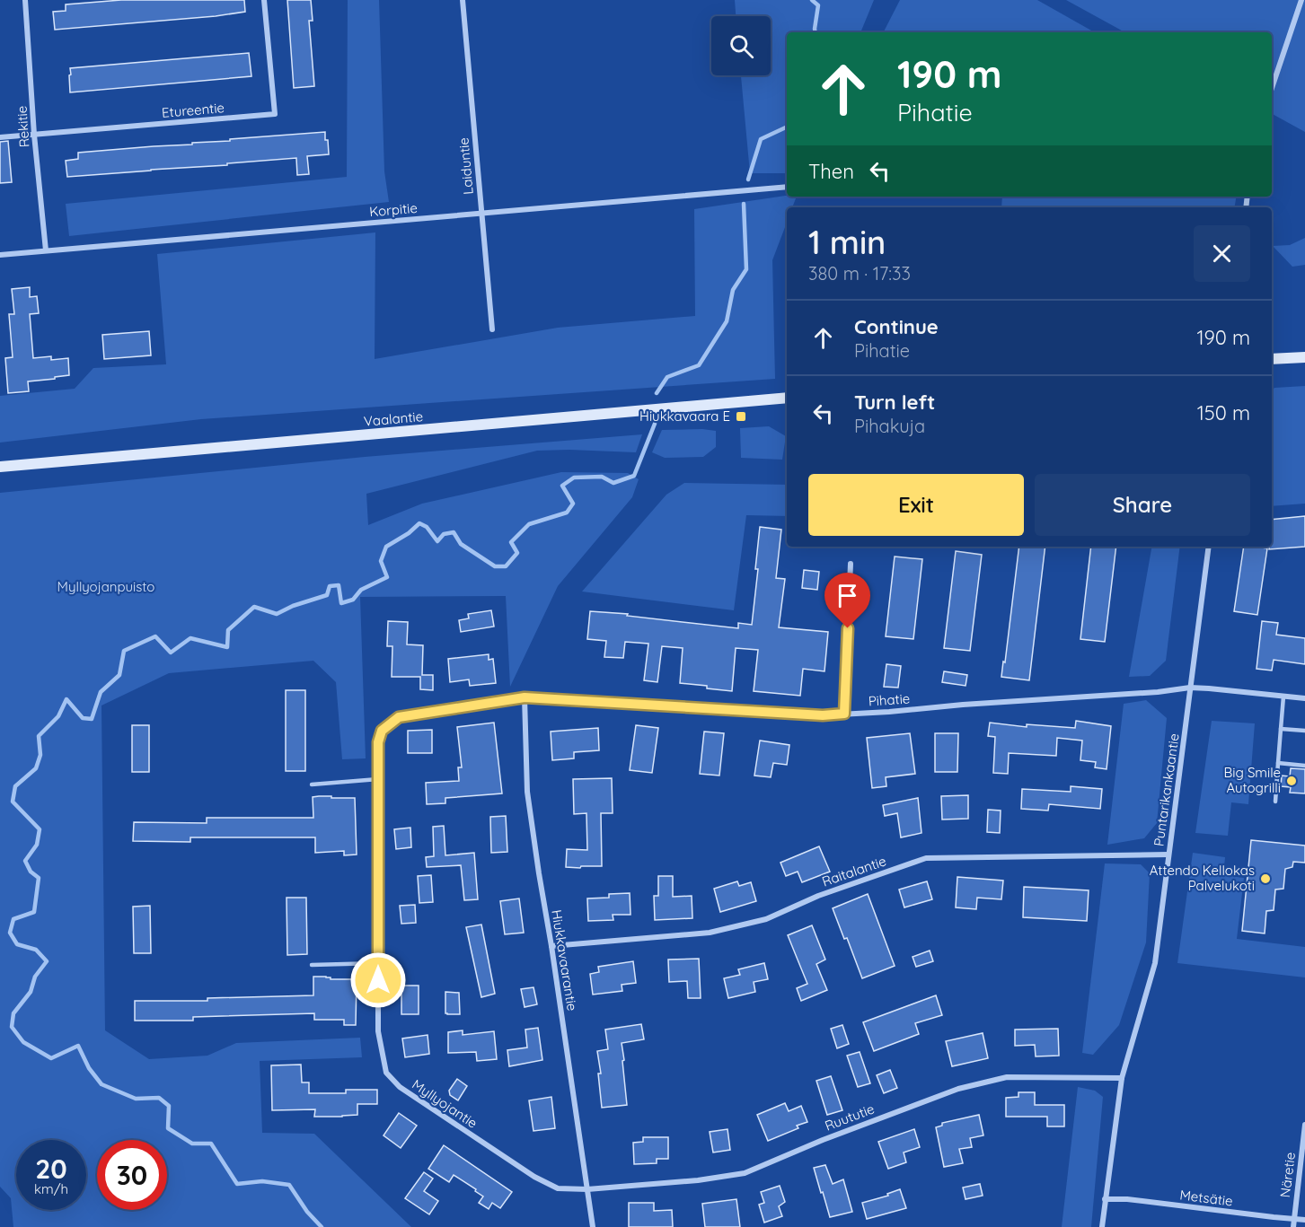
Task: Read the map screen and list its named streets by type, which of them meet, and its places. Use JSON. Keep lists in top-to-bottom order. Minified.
{"streets":{"street":["Etureentie","Rekitie","Laiduntie","Korpitie","Vaalantie","Pihatie","Puntarikankaantie","Raitalantie","Hiukkavaarantie","Myllyojantie","Ruututie","Näretie","Metsätie"]},"crossings":[["Etureentie","Rekitie"],["Rekitie","Korpitie"],["Laiduntie","Korpitie"],["Pihatie","Puntarikankaantie"],["Pihatie","Hiukkavaarantie"],["Pihatie","Myllyojantie"],["Puntarikankaantie","Raitalantie"],["Puntarikankaantie","Ruututie"],["Puntarikankaantie","Metsätie"],["Raitalantie","Hiukkavaarantie"],["Hiukkavaarantie","Myllyojantie"],["Hiukkavaarantie","Ruututie"],["Myllyojantie","Ruututie"],["Näretie","Metsätie"]],"parks":["Myllyojanpuisto"],"places":{"transit":["Hiukkavaara E"],"other":["Big Smile Autogrilli","Attendo Kellokas Palvelukoti"]},"page":{"turn":["190 m","Pihatie"],"then":"Then","heading":["1 min","380 m · 17:33"],"list":[{"name":"Continue","note":"Pihatie","value":"190 m"},{"name":"Turn left","note":"Pihakuja","value":"150 m"}],"buttons":["Exit","Share"],"speed":"20 km/h","limit":"30"}}
